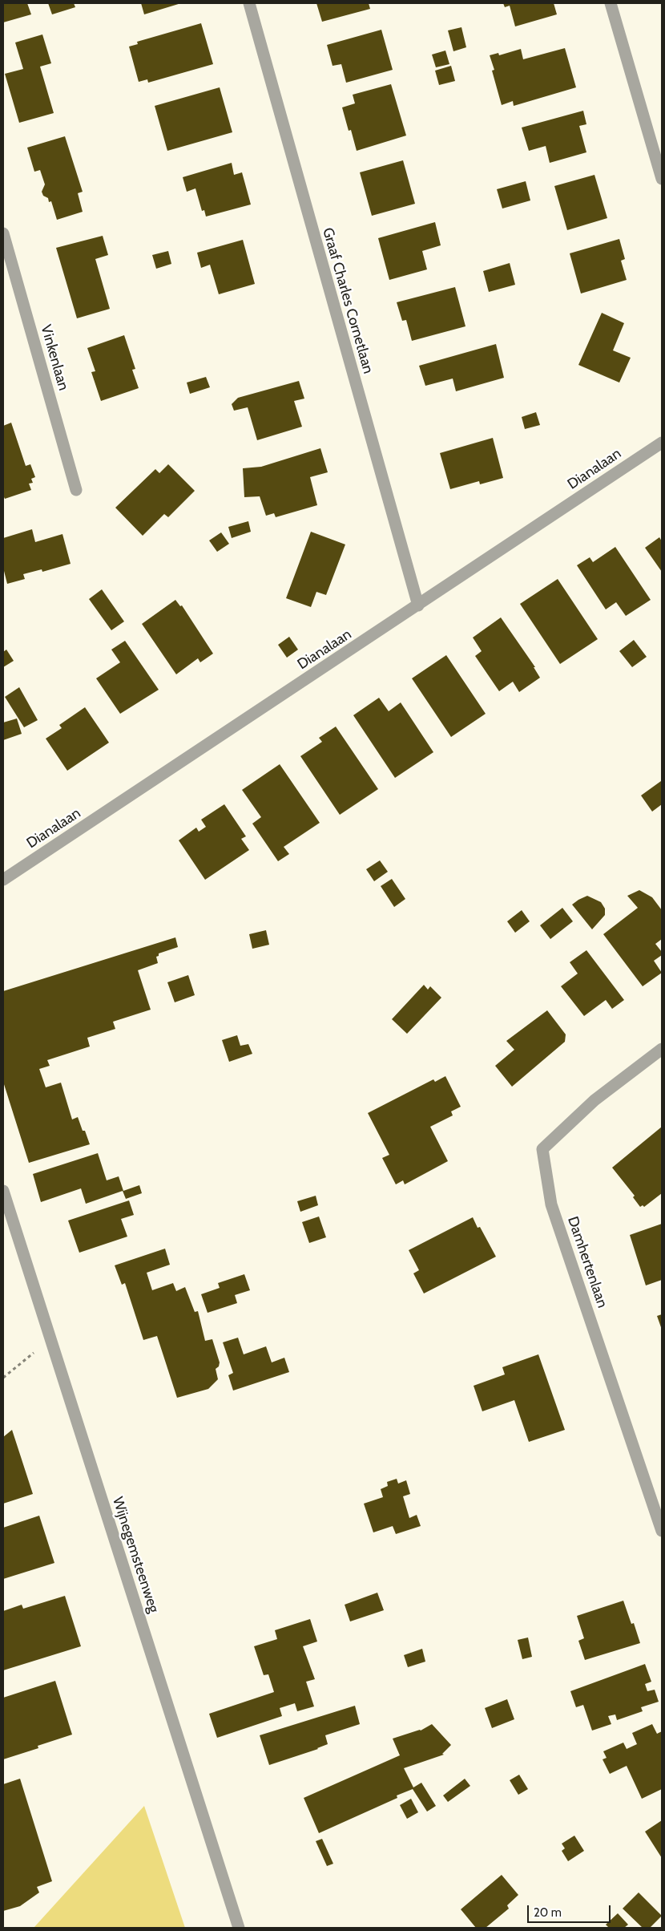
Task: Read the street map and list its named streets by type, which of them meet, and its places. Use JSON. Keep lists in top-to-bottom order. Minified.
{"streets":{"street":["Graaf Charles Cornetlaan","Vinkenlaan","Dianalaan","Damhertenlaan","Wijnegemsteenweg"]},"crossings":[["Graaf Charles Cornetlaan","Dianalaan"]],"scale_bar":"20 m"}
